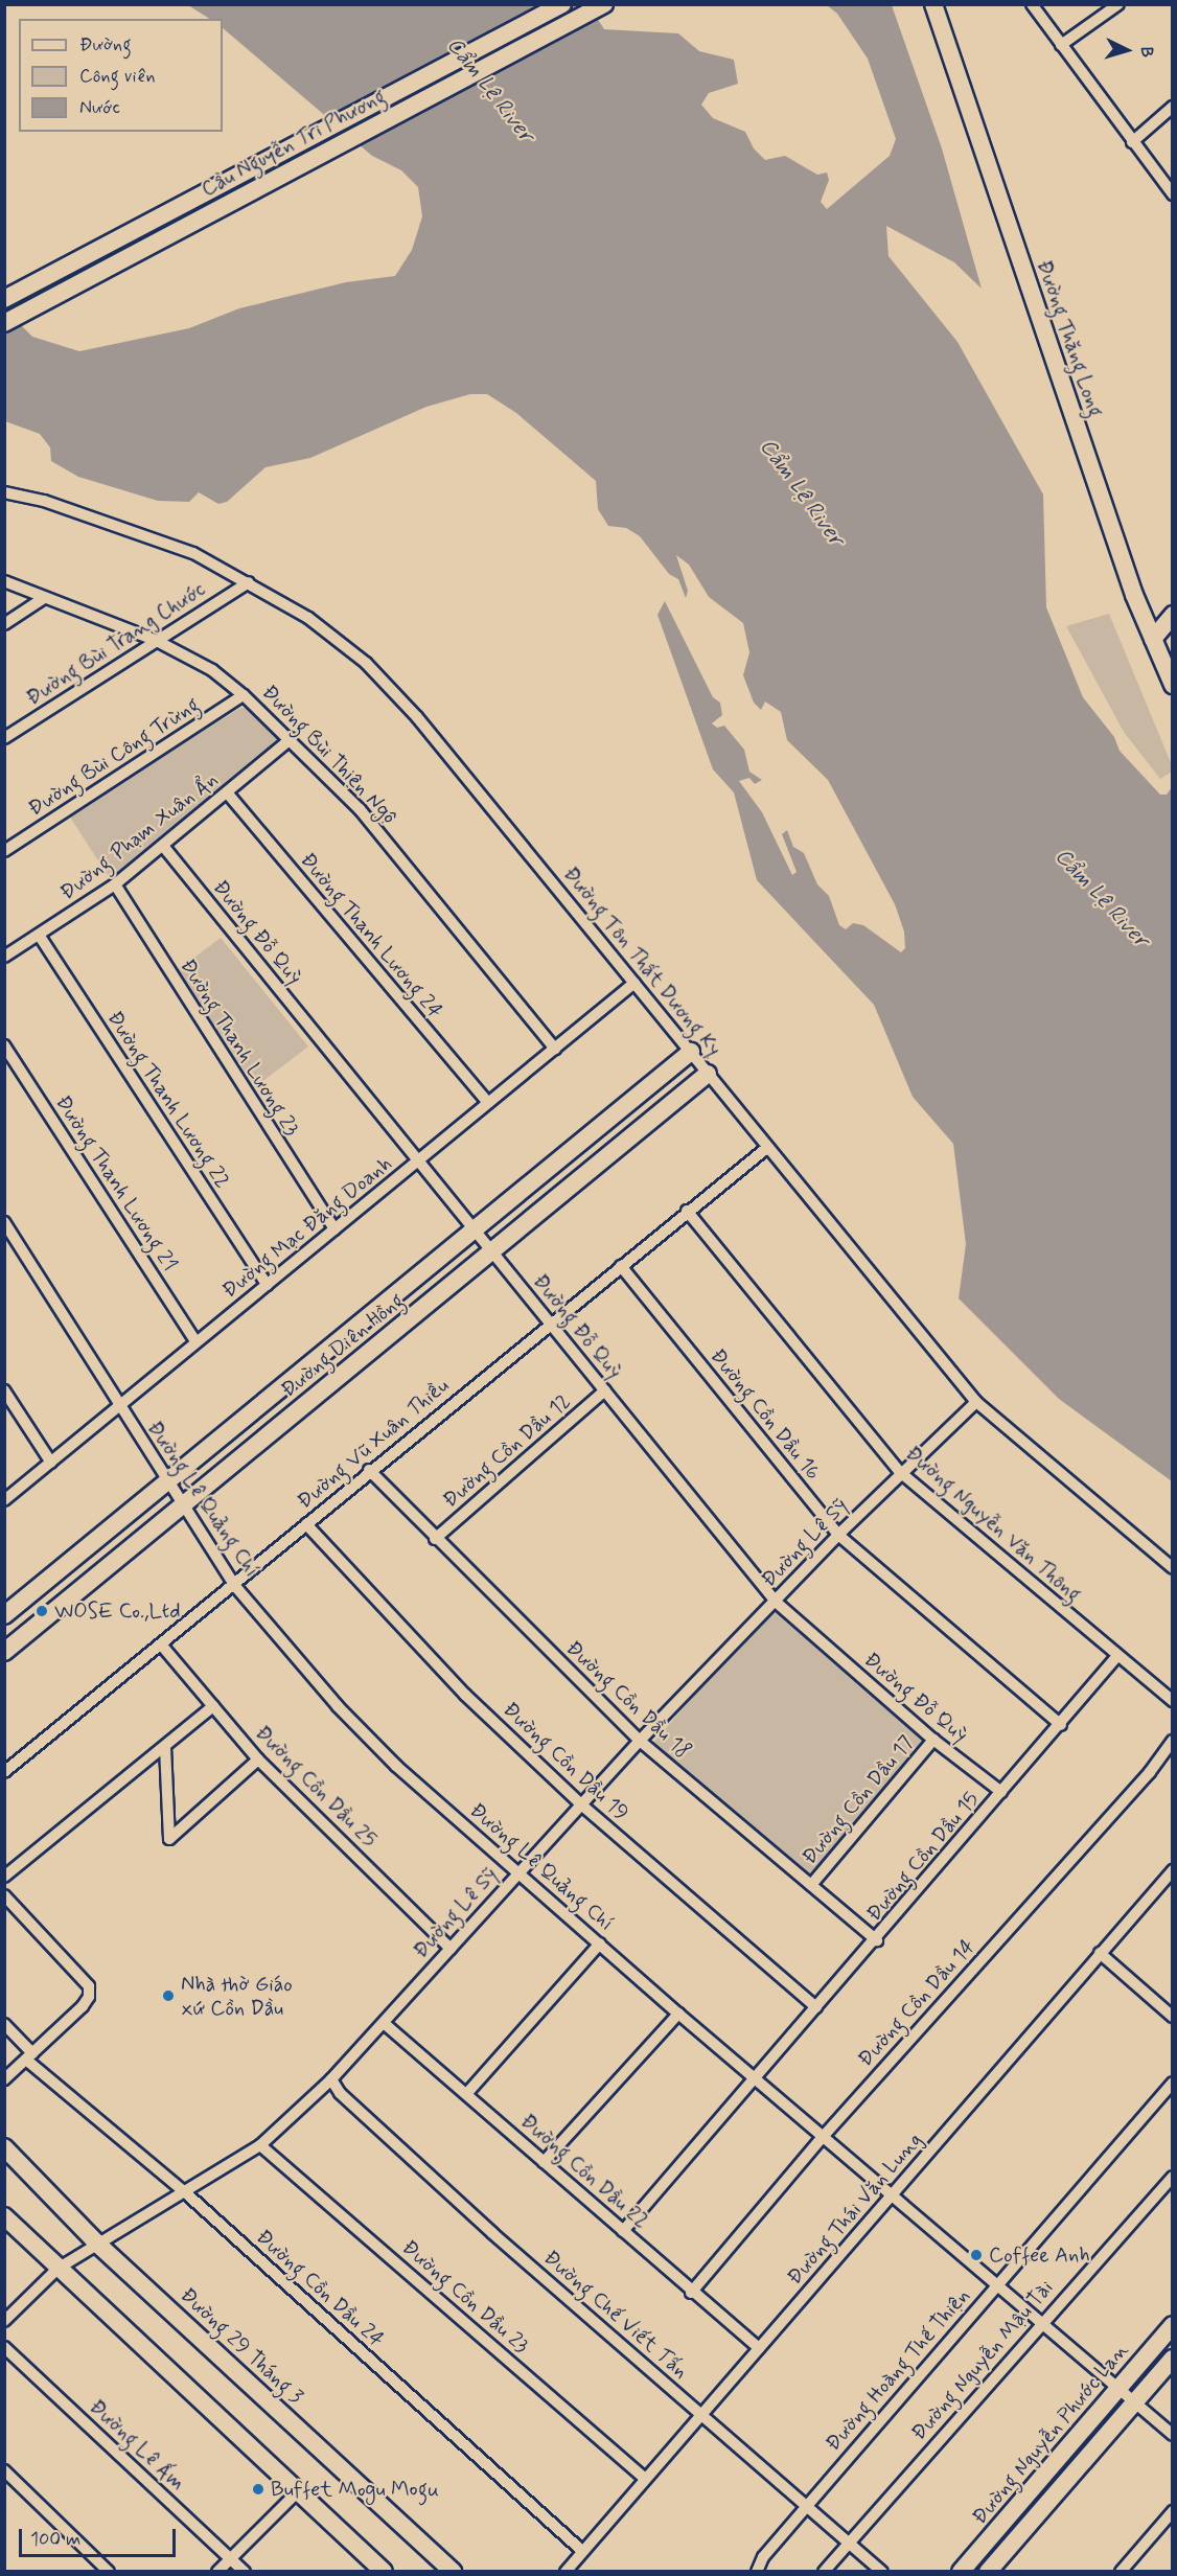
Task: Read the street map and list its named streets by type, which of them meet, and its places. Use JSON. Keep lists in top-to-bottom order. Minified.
{"streets":{"street":["Cầu Nguyễn Tri Phương","Đường Thăng Long","Đường Bùi Trang Chước","Đường Bùi Thiện Ngộ","Đường Bùi Công Trừng","Đường Phạm Xuân Ẩn","Đường Đỗ Quỳ","Đường Thanh Lương 24","Đường Tôn Thất Dương Kỵ","Đường Thanh Lương 23","Đường Thanh Lương 22","Đường Thanh Lương 21","Đường Mạc Đăng Doanh","Đường Diên Hồng","Đường Cồn Dầu 16","Đường Vũ Xuân Thiều","Đường Cồn Dầu 12","Đường Lê Quảng Chí","Đường Nguyễn Văn Thông","Đường Lê Sỹ","Đường Cồn Dầu 18","Đường Cồn Dầu 19","Đường Cồn Dầu 25","Đường Cồn Dầu 17","Đường Cồn Dầu 15","Đường Cồn Dầu 14","Đường Cồn Dầu 22","Đường Thái Văn Lung","Đường Cồn Dầu 24","Đường Cồn Dầu 23","Đường Chế Viết Tấn","Đường 29 Tháng 3","Đường Nguyễn Mậu Tài","Đường Hoàng Thế Thiện","Đường Nguyễn Phước Lan","Đường Lê Ấm"]},"crossings":[["Đường Bùi Trang Chước","Đường Bùi Thiện Ngộ"],["Đường Bùi Trang Chước","Đường Tôn Thất Dương Kỵ"],["Đường Bùi Thiện Ngộ","Đường Bùi Công Trừng"],["Đường Bùi Thiện Ngộ","Đường Phạm Xuân Ẩn"],["Đường Bùi Thiện Ngộ","Đường Mạc Đăng Doanh"],["Đường Phạm Xuân Ẩn","Đường Đỗ Quỳ"],["Đường Phạm Xuân Ẩn","Đường Thanh Lương 24"],["Đường Phạm Xuân Ẩn","Đường Thanh Lương 23"],["Đường Phạm Xuân Ẩn","Đường Thanh Lương 22"],["Đường Đỗ Quỳ","Đường Mạc Đăng Doanh"],["Đường Đỗ Quỳ","Đường Diên Hồng"],["Đường Đỗ Quỳ","Đường Vũ Xuân Thiều"],["Đường Đỗ Quỳ","Đường Cồn Dầu 12"],["Đường Đỗ Quỳ","Đường Lê Sỹ"],["Đường Đỗ Quỳ","Đường Cồn Dầu 17"],["Đường Đỗ Quỳ","Đường Cồn Dầu 15"],["Đường Thanh Lương 24","Đường Mạc Đăng Doanh"],["Đường Tôn Thất Dương Kỵ","Đường Mạc Đăng Doanh"],["Đường Tôn Thất Dương Kỵ","Đường Diên Hồng"],["Đường Tôn Thất Dương Kỵ","Đường Vũ Xuân Thiều"],["Đường Tôn Thất Dương Kỵ","Đường Lê Sỹ"],["Đường Thanh Lương 23","Đường Mạc Đăng Doanh"],["Đường Thanh Lương 22","Đường Mạc Đăng Doanh"],["Đường Thanh Lương 21","Đường Mạc Đăng Doanh"],["Đường Mạc Đăng Doanh","Đường Lê Quảng Chí"],["Đường Diên Hồng","Đường Lê Quảng Chí"],["Đường Cồn Dầu 16","Đường Vũ Xuân Thiều"],["Đường Cồn Dầu 16","Đường Lê Sỹ"],["Đường Cồn Dầu 16","Đường Cồn Dầu 15"],["Đường Vũ Xuân Thiều","Đường Lê Quảng Chí"],["Đường Vũ Xuân Thiều","Đường Nguyễn Văn Thông"],["Đường Vũ Xuân Thiều","Đường Cồn Dầu 18"],["Đường Vũ Xuân Thiều","Đường Cồn Dầu 19"],["Đường Vũ Xuân Thiều","Đường Cồn Dầu 25"],["Đường Cồn Dầu 12","Đường Cồn Dầu 18"],["Đường Lê Quảng Chí","Đường Lê Sỹ"],["Đường Lê Quảng Chí","Đường Cồn Dầu 15"],["Đường Lê Quảng Chí","Đường Cồn Dầu 14"],["Đường Lê Quảng Chí","Đường Thái Văn Lung"],["Đường Lê Quảng Chí","Đường Nguyễn Mậu Tài"],["Đường Lê Quảng Chí","Đường Hoàng Thế Thiện"],["Đường Lê Quảng Chí","Đường Nguyễn Phước Lan"],["Đường Nguyễn Văn Thông","Đường Lê Sỹ"],["Đường Nguyễn Văn Thông","Đường Cồn Dầu 15"],["Đường Lê Sỹ","Đường Cồn Dầu 18"],["Đường Lê Sỹ","Đường Cồn Dầu 19"],["Đường Lê Sỹ","Đường Cồn Dầu 25"],["Đường Lê Sỹ","Đường Cồn Dầu 22"],["Đường Lê Sỹ","Đường Cồn Dầu 24"],["Đường Lê Sỹ","Đường Cồn Dầu 23"],["Đường Lê Sỹ","Đường Chế Viết Tấn"],["Đường Lê Sỹ","Đường 29 Tháng 3"],["Đường Cồn Dầu 18","Đường Cồn Dầu 17"],["Đường Cồn Dầu 18","Đường Cồn Dầu 15"],["Đường Cồn Dầu 19","Đường Cồn Dầu 15"],["Đường Cồn Dầu 15","Đường Cồn Dầu 22"],["Đường Cồn Dầu 14","Đường Cồn Dầu 22"],["Đường Cồn Dầu 22","Đường Thái Văn Lung"],["Đường Thái Văn Lung","Đường Cồn Dầu 24"],["Đường Thái Văn Lung","Đường Cồn Dầu 23"],["Đường Thái Văn Lung","Đường Chế Viết Tấn"],["Đường Chế Viết Tấn","Đường Nguyễn Mậu Tài"],["Đường Chế Viết Tấn","Đường Hoàng Thế Thiện"]],"water":["Cẩm Lệ River"],"places":["WOSE Co.,Ltd","Nhà thờ Giáo xứ Cồn Dầu","Coffee Anh","Buffet Mogu Mogu"],"legend":["Đường","Công viên","Nước"],"scale_bar":"100 m","north":"right"}
